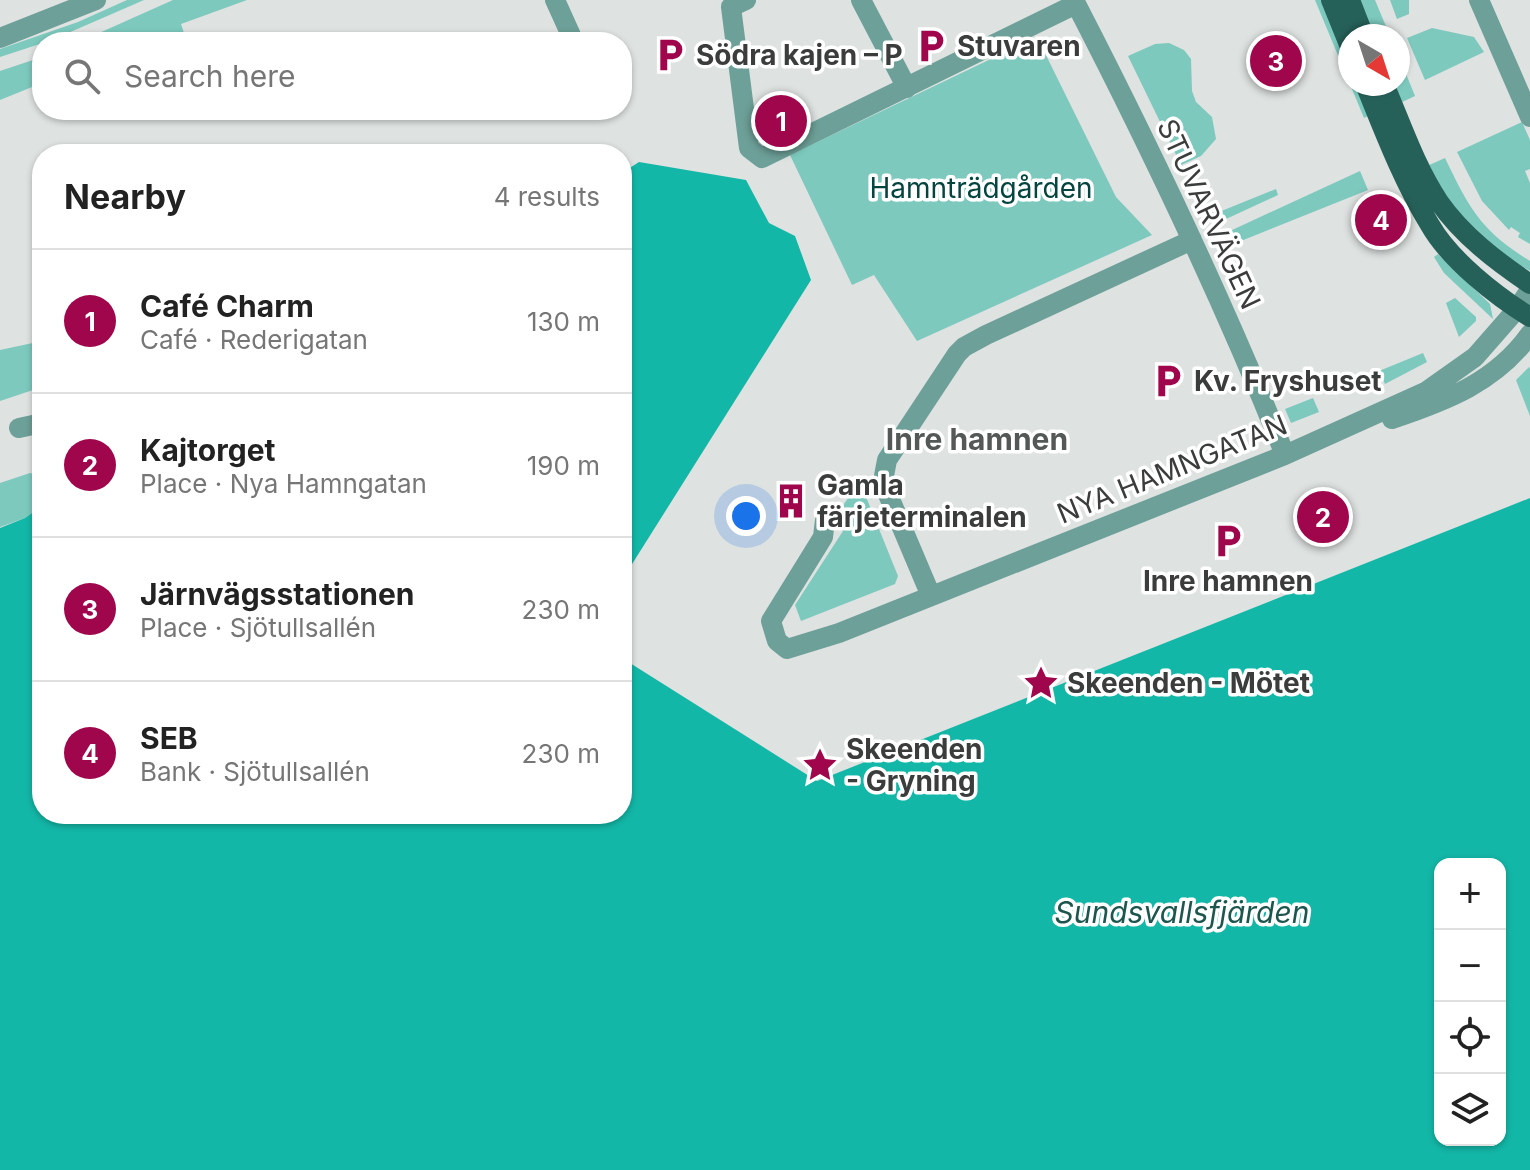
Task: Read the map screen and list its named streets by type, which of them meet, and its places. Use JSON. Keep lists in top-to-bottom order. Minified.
{"streets":{"street":["STUVARVÄGEN","NYA HAMNGATAN"]},"crossings":[["STUVARVÄGEN","NYA HAMNGATAN"]],"districts":["Inre hamnen"],"water":["Sundsvallsfjärden"],"parks":["Hamnträdgården"],"places":{"parking":["Stuvaren","Södra kajen – P","Kv. Fryshuset","Inre hamnen"],"building":["Gamla färjeterminalen"],"place":["Skeenden - Mötet","Skeenden - Gryning"]},"north":"bottom right","page":{"pins":["3","1","4","2"],"search":"Search here","heading":["Nearby","4 results"],"list":[{"mark":"1","name":"Café Charm","note":"Café · Rederigatan","value":"130 m"},{"mark":"2","name":"Kajtorget","note":"Place · Nya Hamngatan","value":"190 m"},{"mark":"3","name":"Järnvägsstationen","note":"Place · Sjötullsallén","value":"230 m"},{"mark":"4","name":"SEB","note":"Bank · Sjötullsallén","value":"230 m"}],"map_buttons":["+","−"]}}
